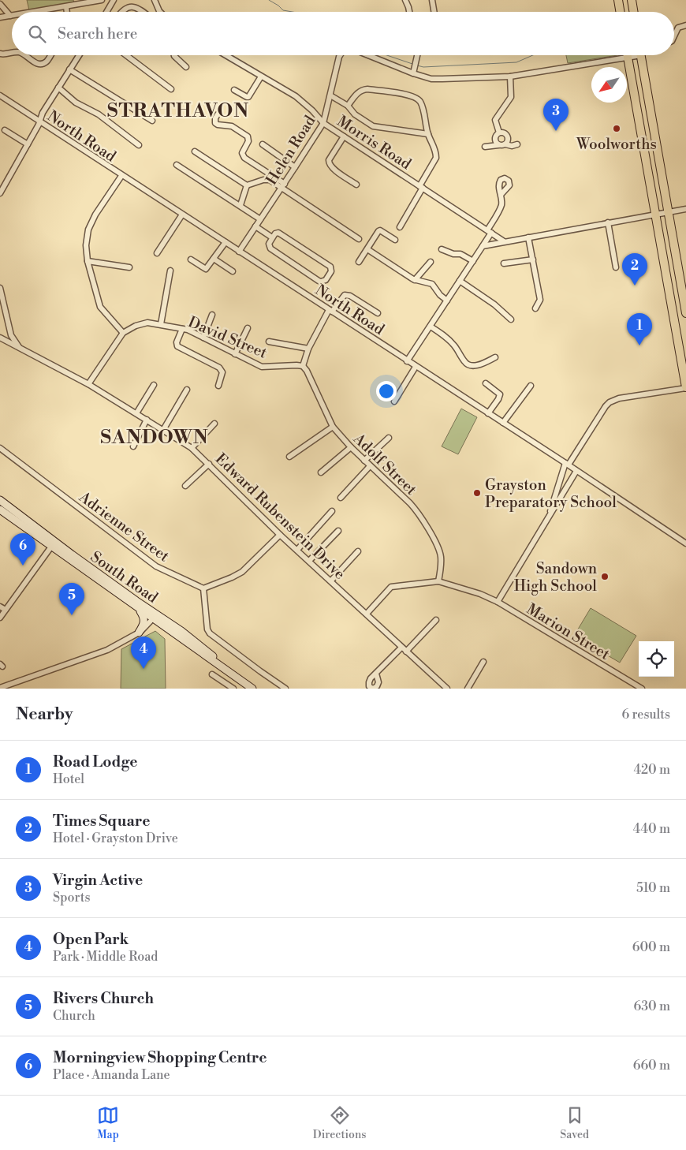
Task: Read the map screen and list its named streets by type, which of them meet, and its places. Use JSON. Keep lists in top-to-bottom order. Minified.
{"streets":{"street":["North Road","Morris Road","Helen Road","David Street","Adolf Street","Edward Rubenstein Drive","Adrienne Street","South Road","Marion Street"]},"crossings":[["North Road","Helen Road"],["Morris Road","Helen Road"],["David Street","Adolf Street"],["Adolf Street","Marion Street"]],"districts":["STRATHAVON","SANDOWN"],"places":["Woolworths","Grayston Preparatory School","Sandown High School"],"north":"bottom left","page":{"search":"Search here","pins":["3","2","1","6","5","4"],"heading":["Nearby","6 results"],"list":[{"mark":"1","name":"Road Lodge","note":"Hotel","value":"420 m"},{"mark":"2","name":"Times Square","note":"Hotel · Grayston Drive","value":"440 m"},{"mark":"3","name":"Virgin Active","note":"Sports","value":"510 m"},{"mark":"4","name":"Open Park","note":"Park · Middle Road","value":"600 m"},{"mark":"5","name":"Rivers Church","note":"Church","value":"630 m"},{"mark":"6","name":"Morningview Shopping Centre","note":"Place · Amanda Lane","value":"660 m"}],"nav":["Map","Directions","Saved"]}}
